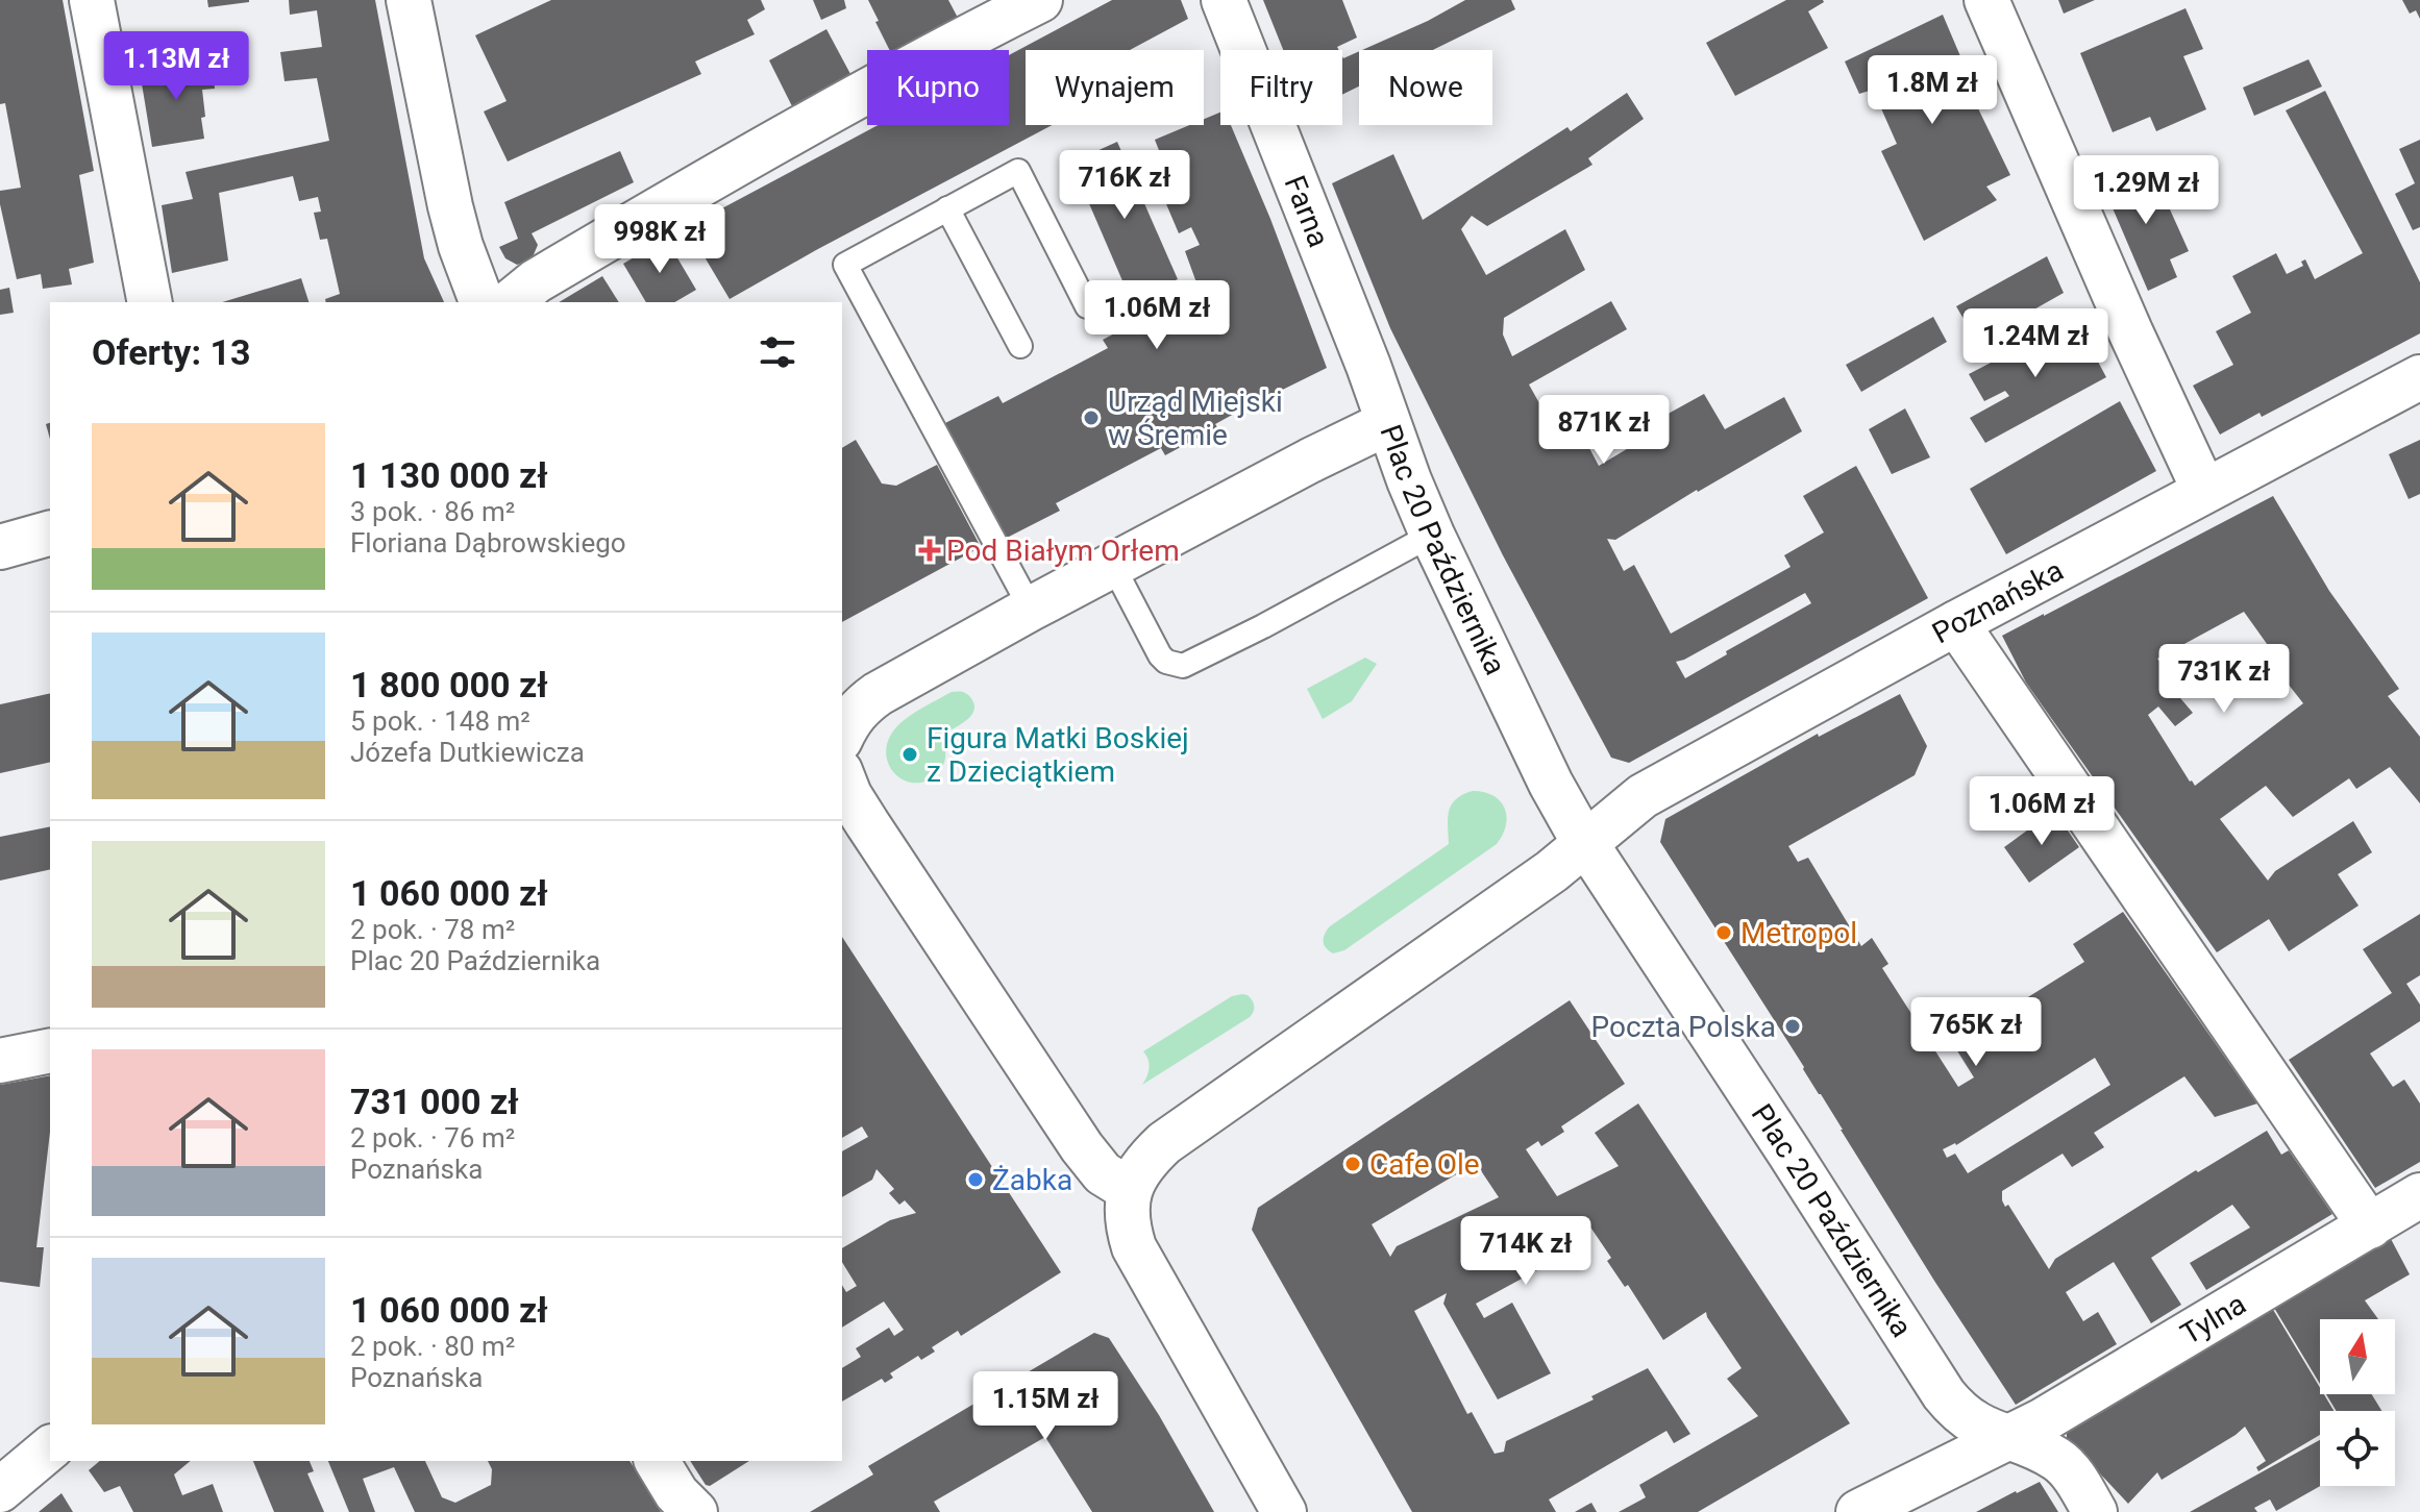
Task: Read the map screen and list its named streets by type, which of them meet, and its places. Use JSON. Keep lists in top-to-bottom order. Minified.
{"streets":{"street":["Farna","Plac 20 Października","Poznańska","Tylna"]},"crossings":[["Farna","Plac 20 Października"],["Plac 20 Października","Poznańska"],["Plac 20 Października","Tylna"]],"places":{"other":["Urząd Miejski w Śremie","Figura Matki Boskiej z Dzieciątkiem","Metropol","Poczta Polska","Cafe Ole","Żabka"],"health":["Pod Białym Orłem"]},"north":"top","page":{"price":["1.13M zł","1.8M zł","716K zł","1.29M zł","998K zł","1.06M zł","1.24M zł","871K zł","731K zł","1.06M zł","765K zł","714K zł","1.15M zł"],"chip":["Kupno","Wynajem","Filtry","Nowe"],"heading":"Oferty: 13","list":[{"name":"1 130 000 zł","note":"3 pok. · 86 m² · Floriana Dąbrowskiego"},{"name":"1 800 000 zł","note":"5 pok. · 148 m² · Józefa Dutkiewicza"},{"name":"1 060 000 zł","note":"2 pok. · 78 m² · Plac 20 Października"},{"name":"731 000 zł","note":"2 pok. · 76 m² · Poznańska"},{"name":"1 060 000 zł","note":"2 pok. · 80 m² · Poznańska"}]}}
